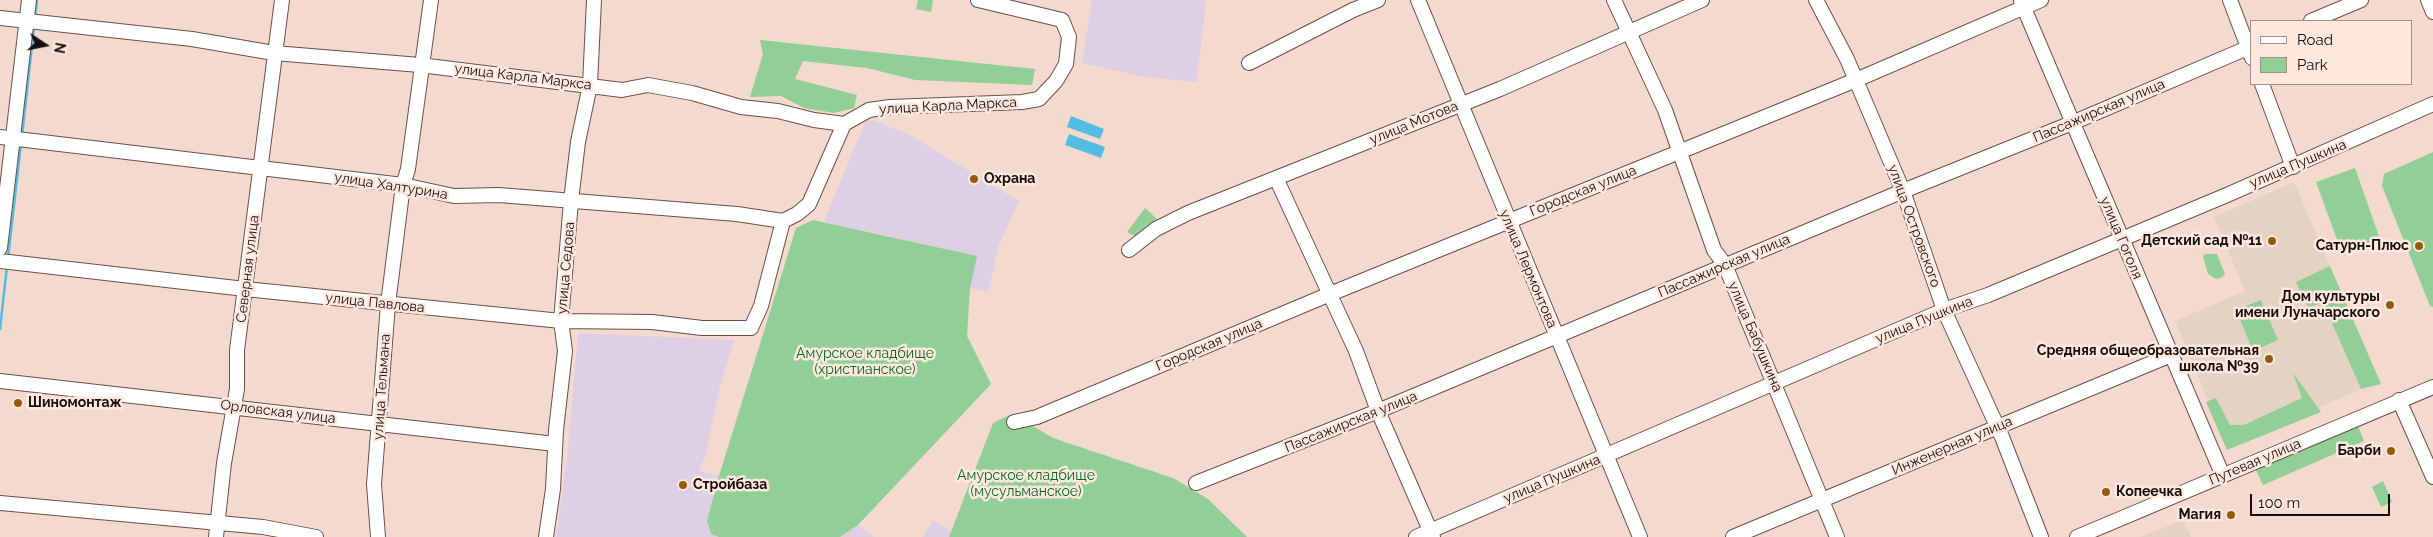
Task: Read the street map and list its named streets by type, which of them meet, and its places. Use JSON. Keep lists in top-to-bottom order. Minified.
{"streets":{"street":["улица Карла Маркса","Пассажирская улица","улица Мотова","улица Пушкина","улица Халтурина","Городская улица","улица Островского","улица Гоголя","улица Седова","Северная улица","улица Лермонтова","улица Павлова","улица Бабушкина","улица Тельмана","Орловская улица","Инженерная улица","Путевая улица"]},"crossings":[["улица Карла Маркса","улица Седова"],["улица Карла Маркса","Северная улица"],["улица Карла Маркса","улица Тельмана"],["Пассажирская улица","улица Островского"],["Пассажирская улица","улица Гоголя"],["Пассажирская улица","улица Лермонтова"],["Пассажирская улица","улица Бабушкина"],["улица Мотова","улица Лермонтова"],["улица Мотова","улица Бабушкина"],["улица Пушкина","улица Островского"],["улица Пушкина","улица Гоголя"],["улица Пушкина","улица Лермонтова"],["улица Пушкина","улица Бабушкина"],["улица Халтурина","улица Седова"],["улица Халтурина","Северная улица"],["улица Халтурина","улица Павлова"],["улица Халтурина","улица Тельмана"],["Городская улица","улица Островского"],["Городская улица","улица Гоголя"],["Городская улица","улица Лермонтова"],["Городская улица","улица Бабушкина"],["улица Островского","Инженерная улица"],["улица Гоголя","Инженерная улица"],["улица Гоголя","Путевая улица"],["улица Седова","улица Павлова"],["улица Седова","Орловская улица"],["Северная улица","улица Павлова"],["Северная улица","Орловская улица"],["улица Павлова","улица Тельмана"],["улица Бабушкина","Инженерная улица"],["улица Тельмана","Орловская улица"]],"parks":["Амурское кладбище (христианское)","Амурское кладбище (мусульманское)"],"places":["Охрана","Детский сад №11","Сатурн-Плюс","Дом культуры имени Луначарского","Средняя общеобразовательная школа №39","Шиномонтаж","Барби","Стройбаза","Копеечка","Магия"],"legend":["Road","Park"],"scale_bar":"100 m","north":"right"}
